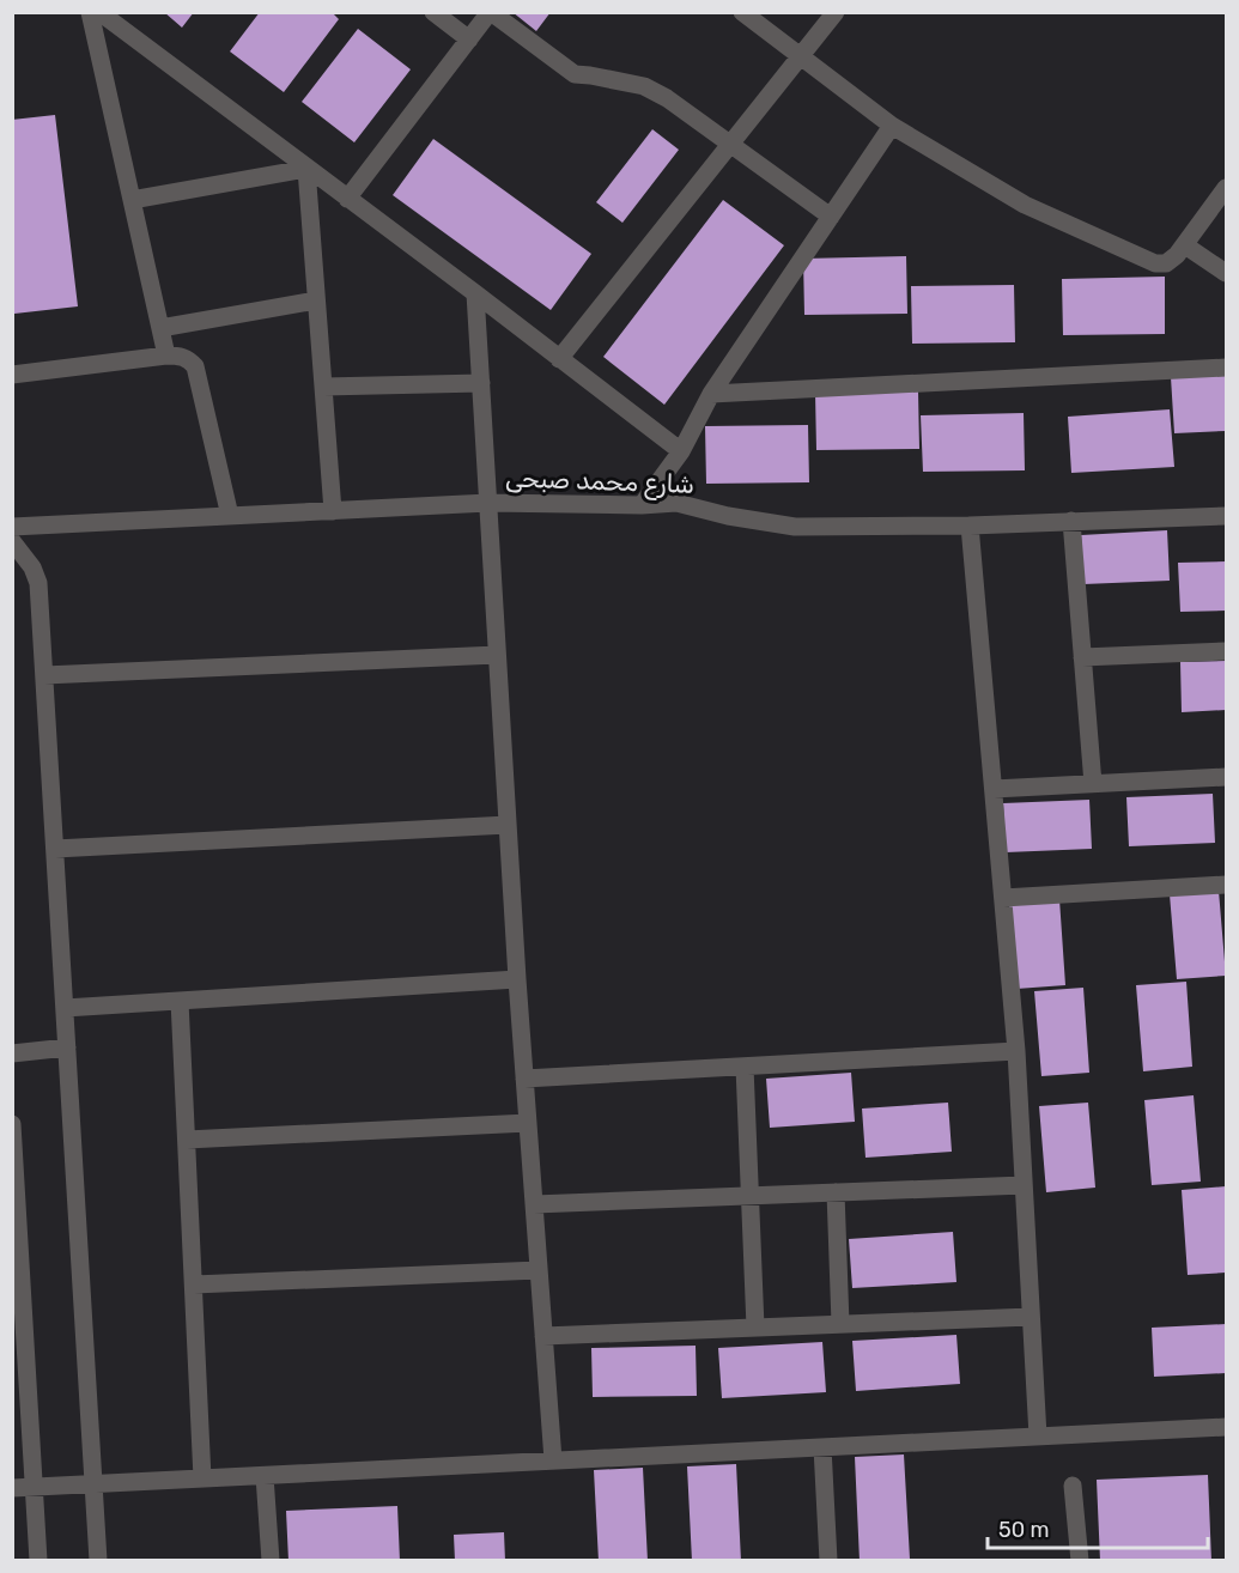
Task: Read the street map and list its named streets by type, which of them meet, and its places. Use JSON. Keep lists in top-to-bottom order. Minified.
{"streets":{"street":["شارع محمد صبحى"]},"scale_bar":"50 m"}
